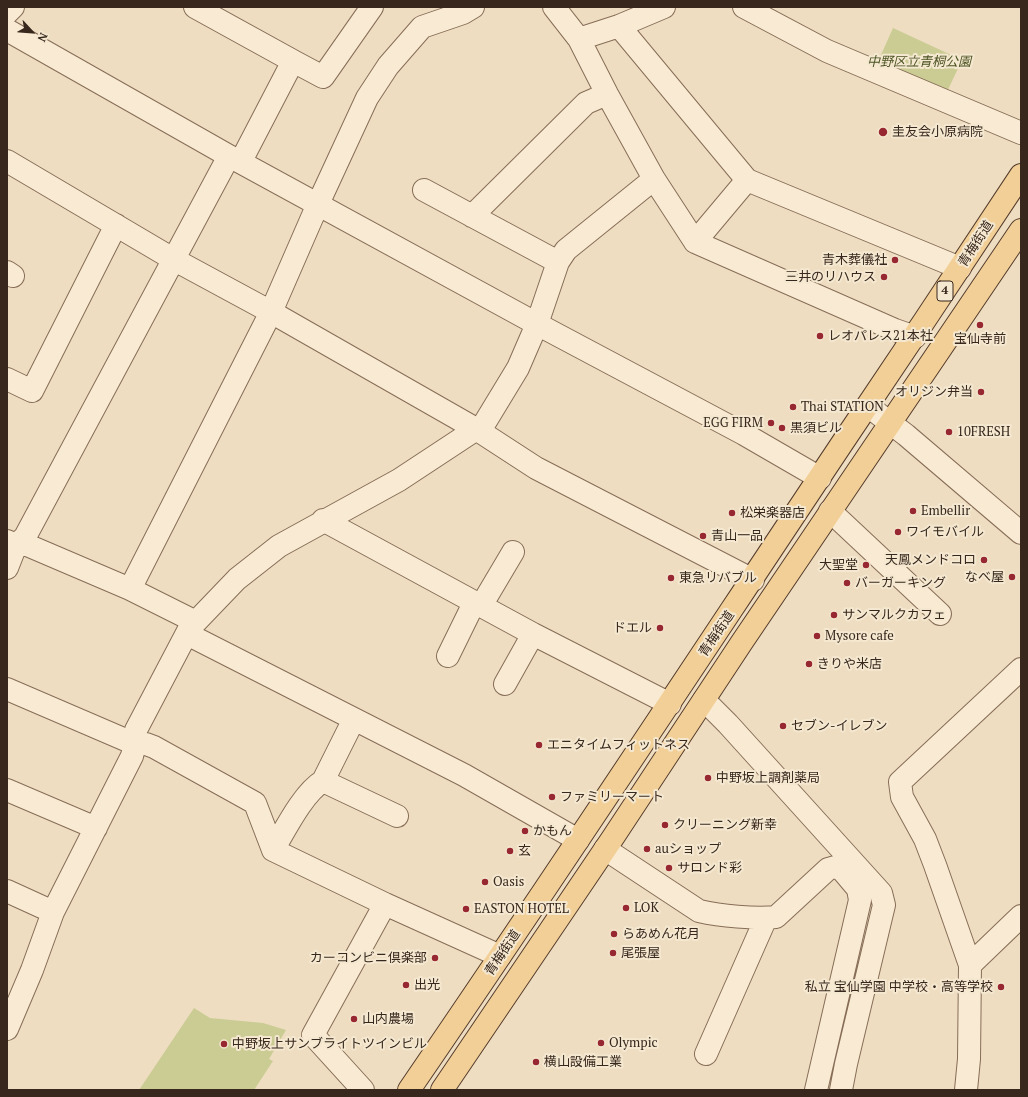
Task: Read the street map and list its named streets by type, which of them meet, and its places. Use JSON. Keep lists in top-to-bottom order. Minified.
{"streets":{"main road":["青梅街道","4"]},"parks":["中野区立青桐公園"],"places":["圭友会小原病院","青木葬儀社","三井のリハウス","宝仙寺前","レオパレス21本社","オリジン弁当","Thai STATION","EGG FIRM","黒須ビル","10FRESH","Embellir","松栄楽器店","ワイモバイル","青山一品","天鳳メンドコロ","大聖堂","なべ屋","東急リバブル","バーガーキング","サンマルクカフェ","ドエル","Mysore cafe","きりや米店","セブン-イレブン","エニタイムフィットネス","中野坂上調剤薬局","ファミリーマート","クリーニング新幸","かもん","auショップ","玄","サロンド彩","Oasis","LOK","EASTON HOTEL","らあめん花月","尾張屋","カーコンビニ倶楽部","出光","私立 宝仙学園 中学校・高等学校","山内農場","Olympic","中野坂上サンブライトツインビル","横山設備工業"],"north":"bottom right"}
